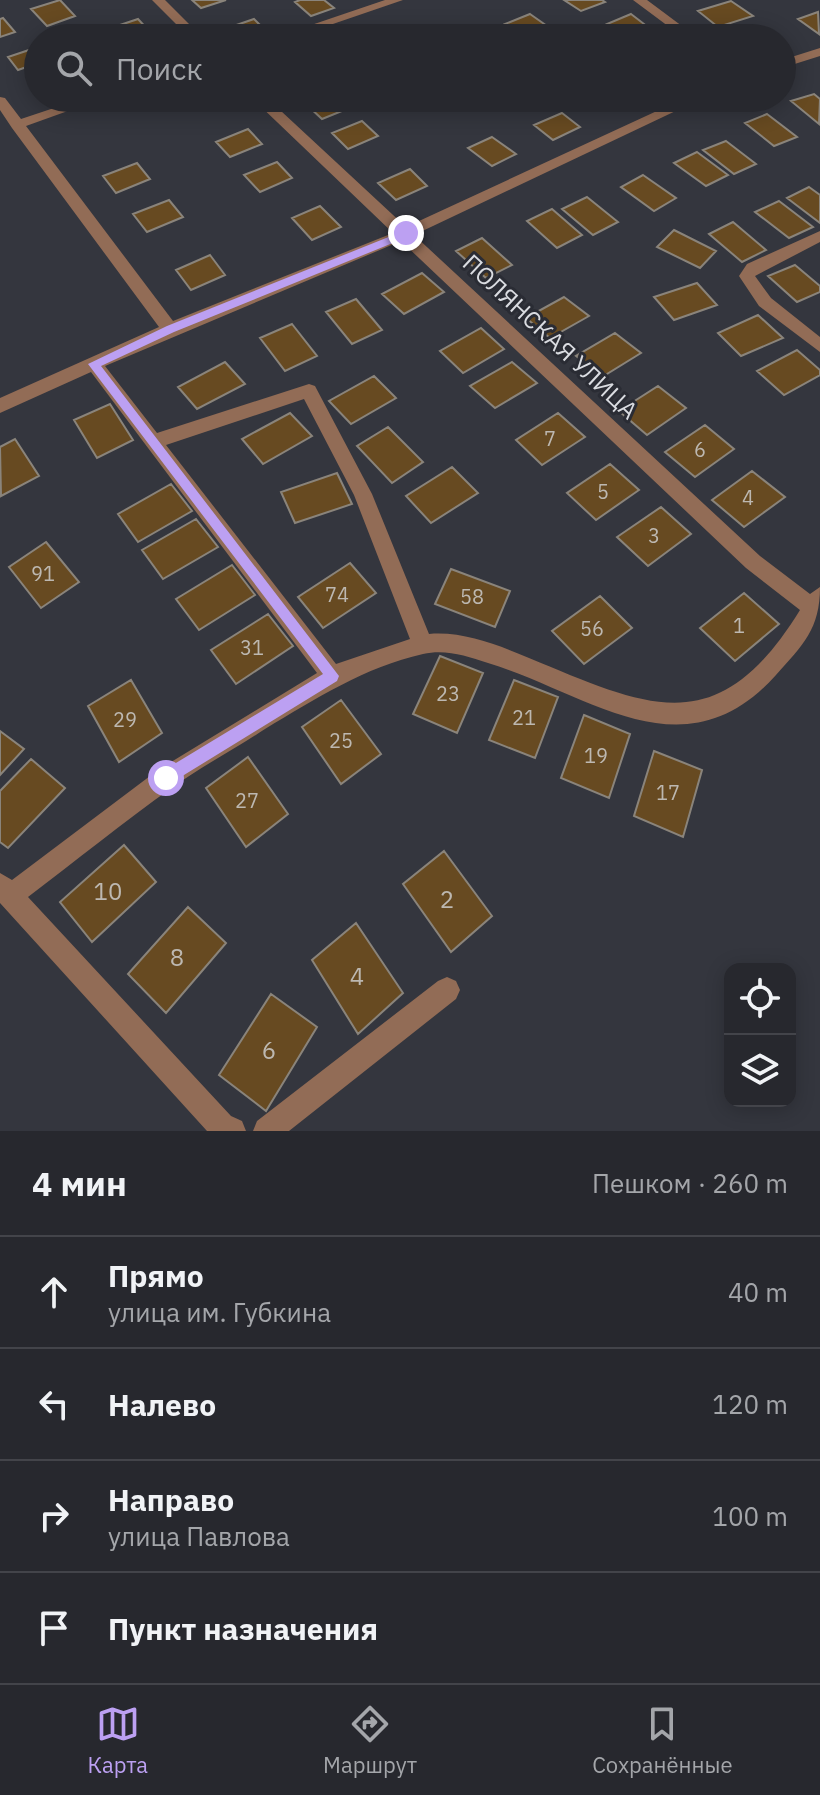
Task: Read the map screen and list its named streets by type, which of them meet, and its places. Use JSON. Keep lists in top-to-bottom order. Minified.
{"streets":{"street":["ПОЛЯНСКАЯ УЛИЦА"]},"house_numbers":["7","6","5","4","3","91","74","58","1","56","31","23","21","29","25","19","17","27","10","2","8","4","6"],"page":{"search":"Поиск","heading":["4 мин","Пешком · 260 m"],"list":[["Прямо","улица им. Губкина","40 m"],["Налево","120 m"],["Направо","улица Павлова","100 m"],"Пункт назначения"],"nav":["Карта","Маршрут","Сохранённые"]}}
